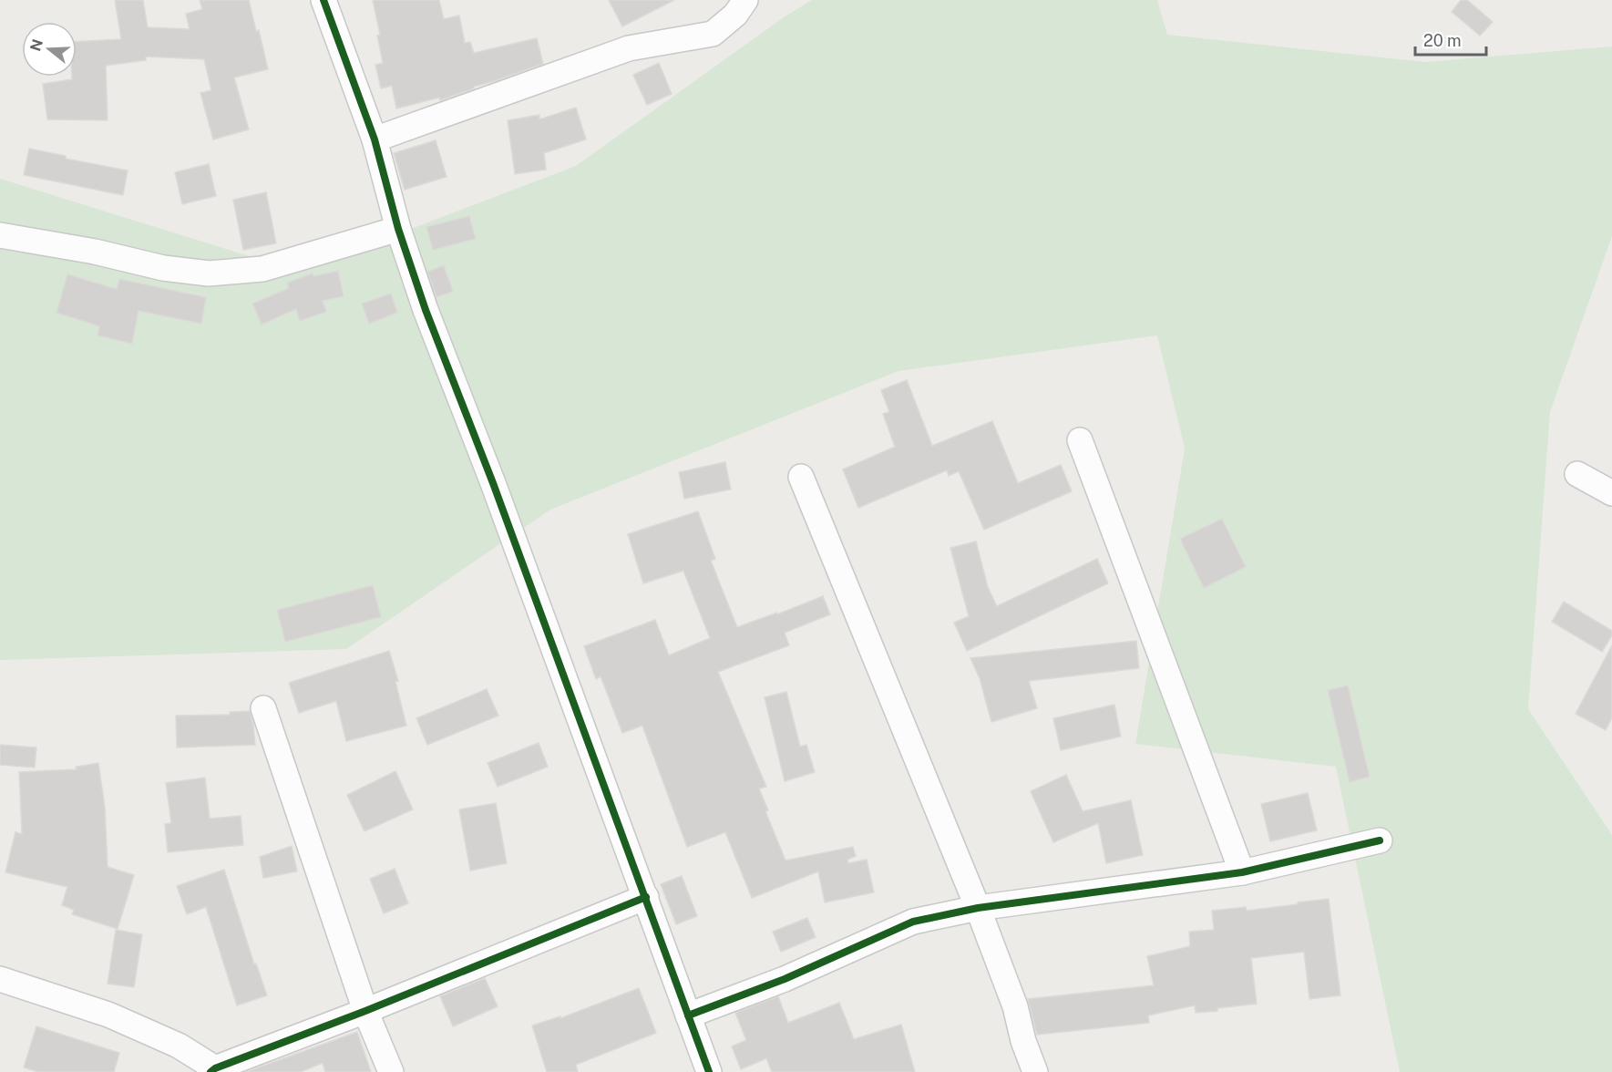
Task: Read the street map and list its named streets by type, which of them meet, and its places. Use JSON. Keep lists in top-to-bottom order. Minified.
{"scale_bar":"20 m","north":"left"}
